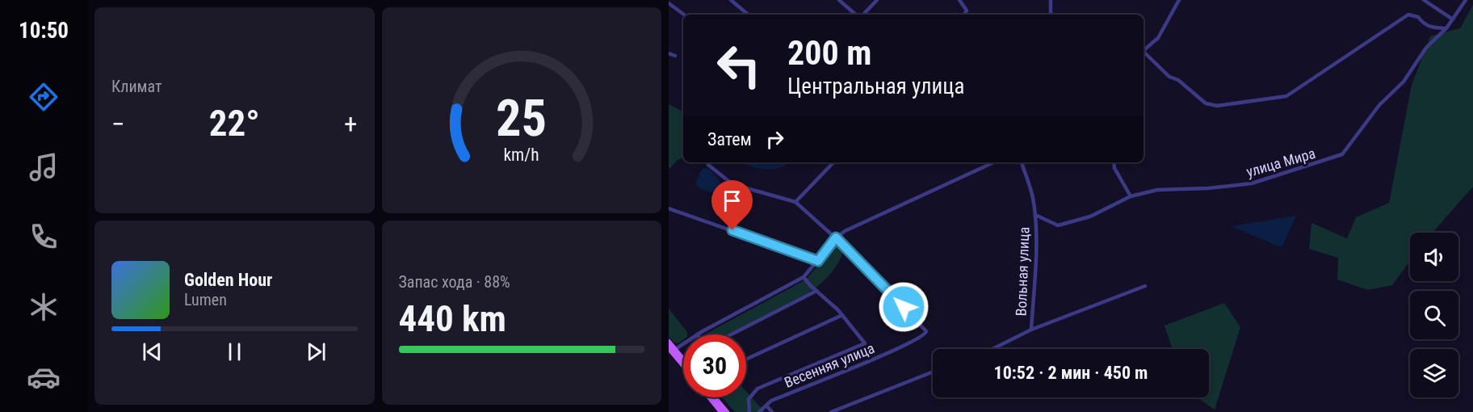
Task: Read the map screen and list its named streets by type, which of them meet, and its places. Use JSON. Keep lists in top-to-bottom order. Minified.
{"streets":{"street":["улица Мира","Вольная улица","Весенняя улица"]},"crossings":[["улица Мира","Вольная улица"]],"page":{"tabs":"10:50","tile":["Климат",["Запас хода · 88%","440 km"]],"turn":["200 m","Центральная улица"],"heat":["−","22°","+"],"then":"Затем","song":["Golden Hour","Lumen"],"limit":"30","trip":"10:52 · 2 мин · 450 m","gauge":["25","km/h"]}}
